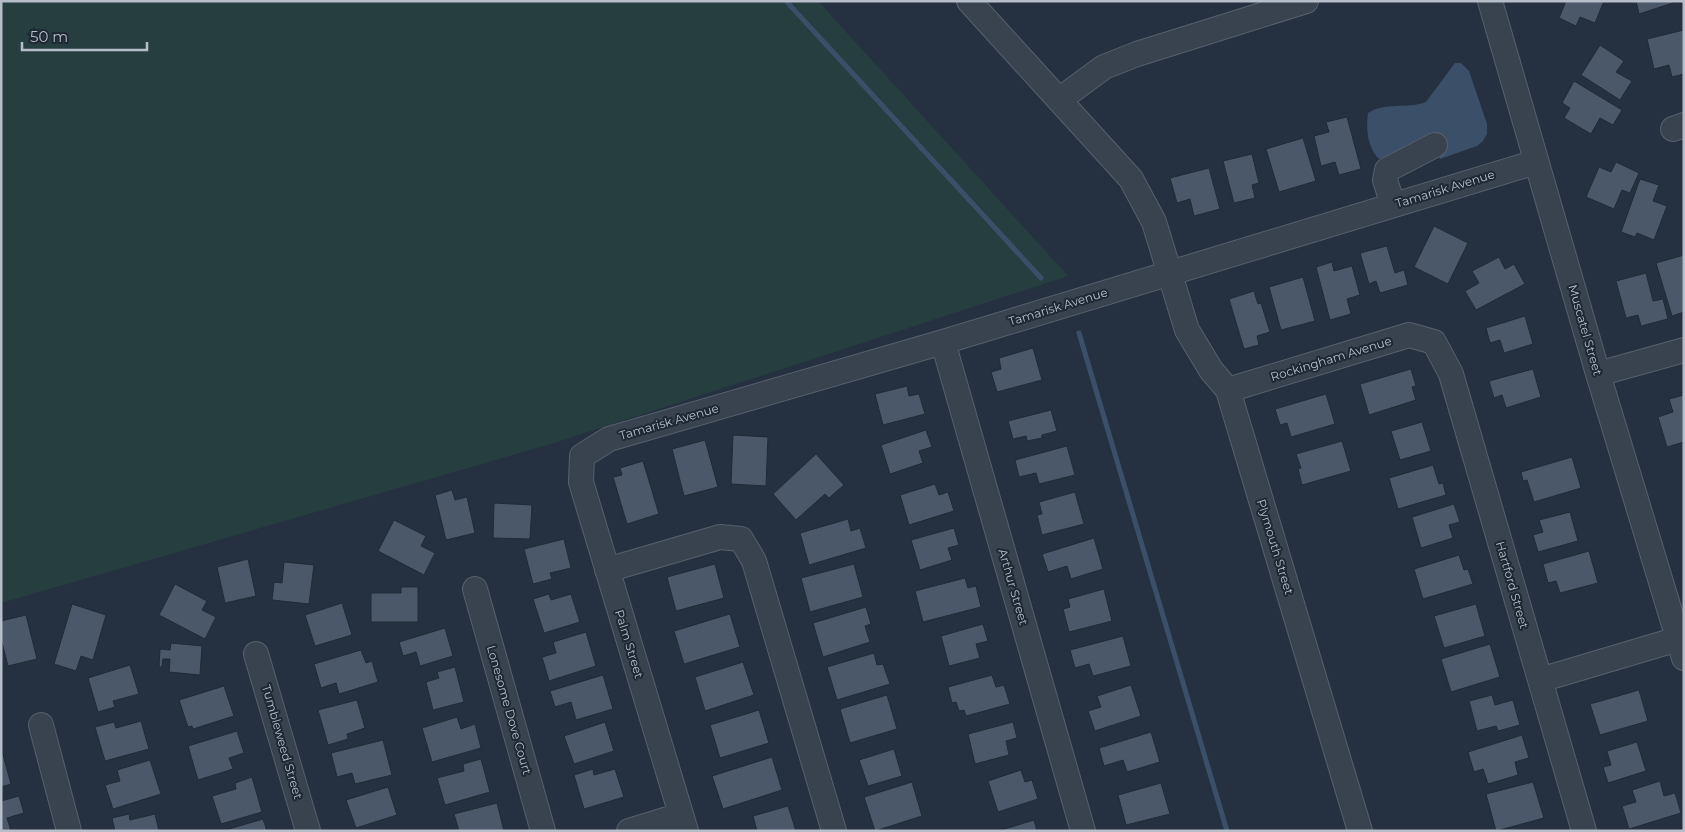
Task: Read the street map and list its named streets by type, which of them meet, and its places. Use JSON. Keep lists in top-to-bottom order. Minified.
{"streets":{"street":["Tamarisk Avenue","Muscatel Street","Rockingham Avenue","Plymouth Street","Hartford Street","Arthur Street","Palm Street","Lonesome Dove Court","Tumbleweed Street"]},"crossings":[["Tamarisk Avenue","Muscatel Street"],["Tamarisk Avenue","Plymouth Street"],["Tamarisk Avenue","Arthur Street"],["Tamarisk Avenue","Palm Street"],["Rockingham Avenue","Plymouth Street"],["Rockingham Avenue","Hartford Street"]],"scale_bar":"50 m"}
